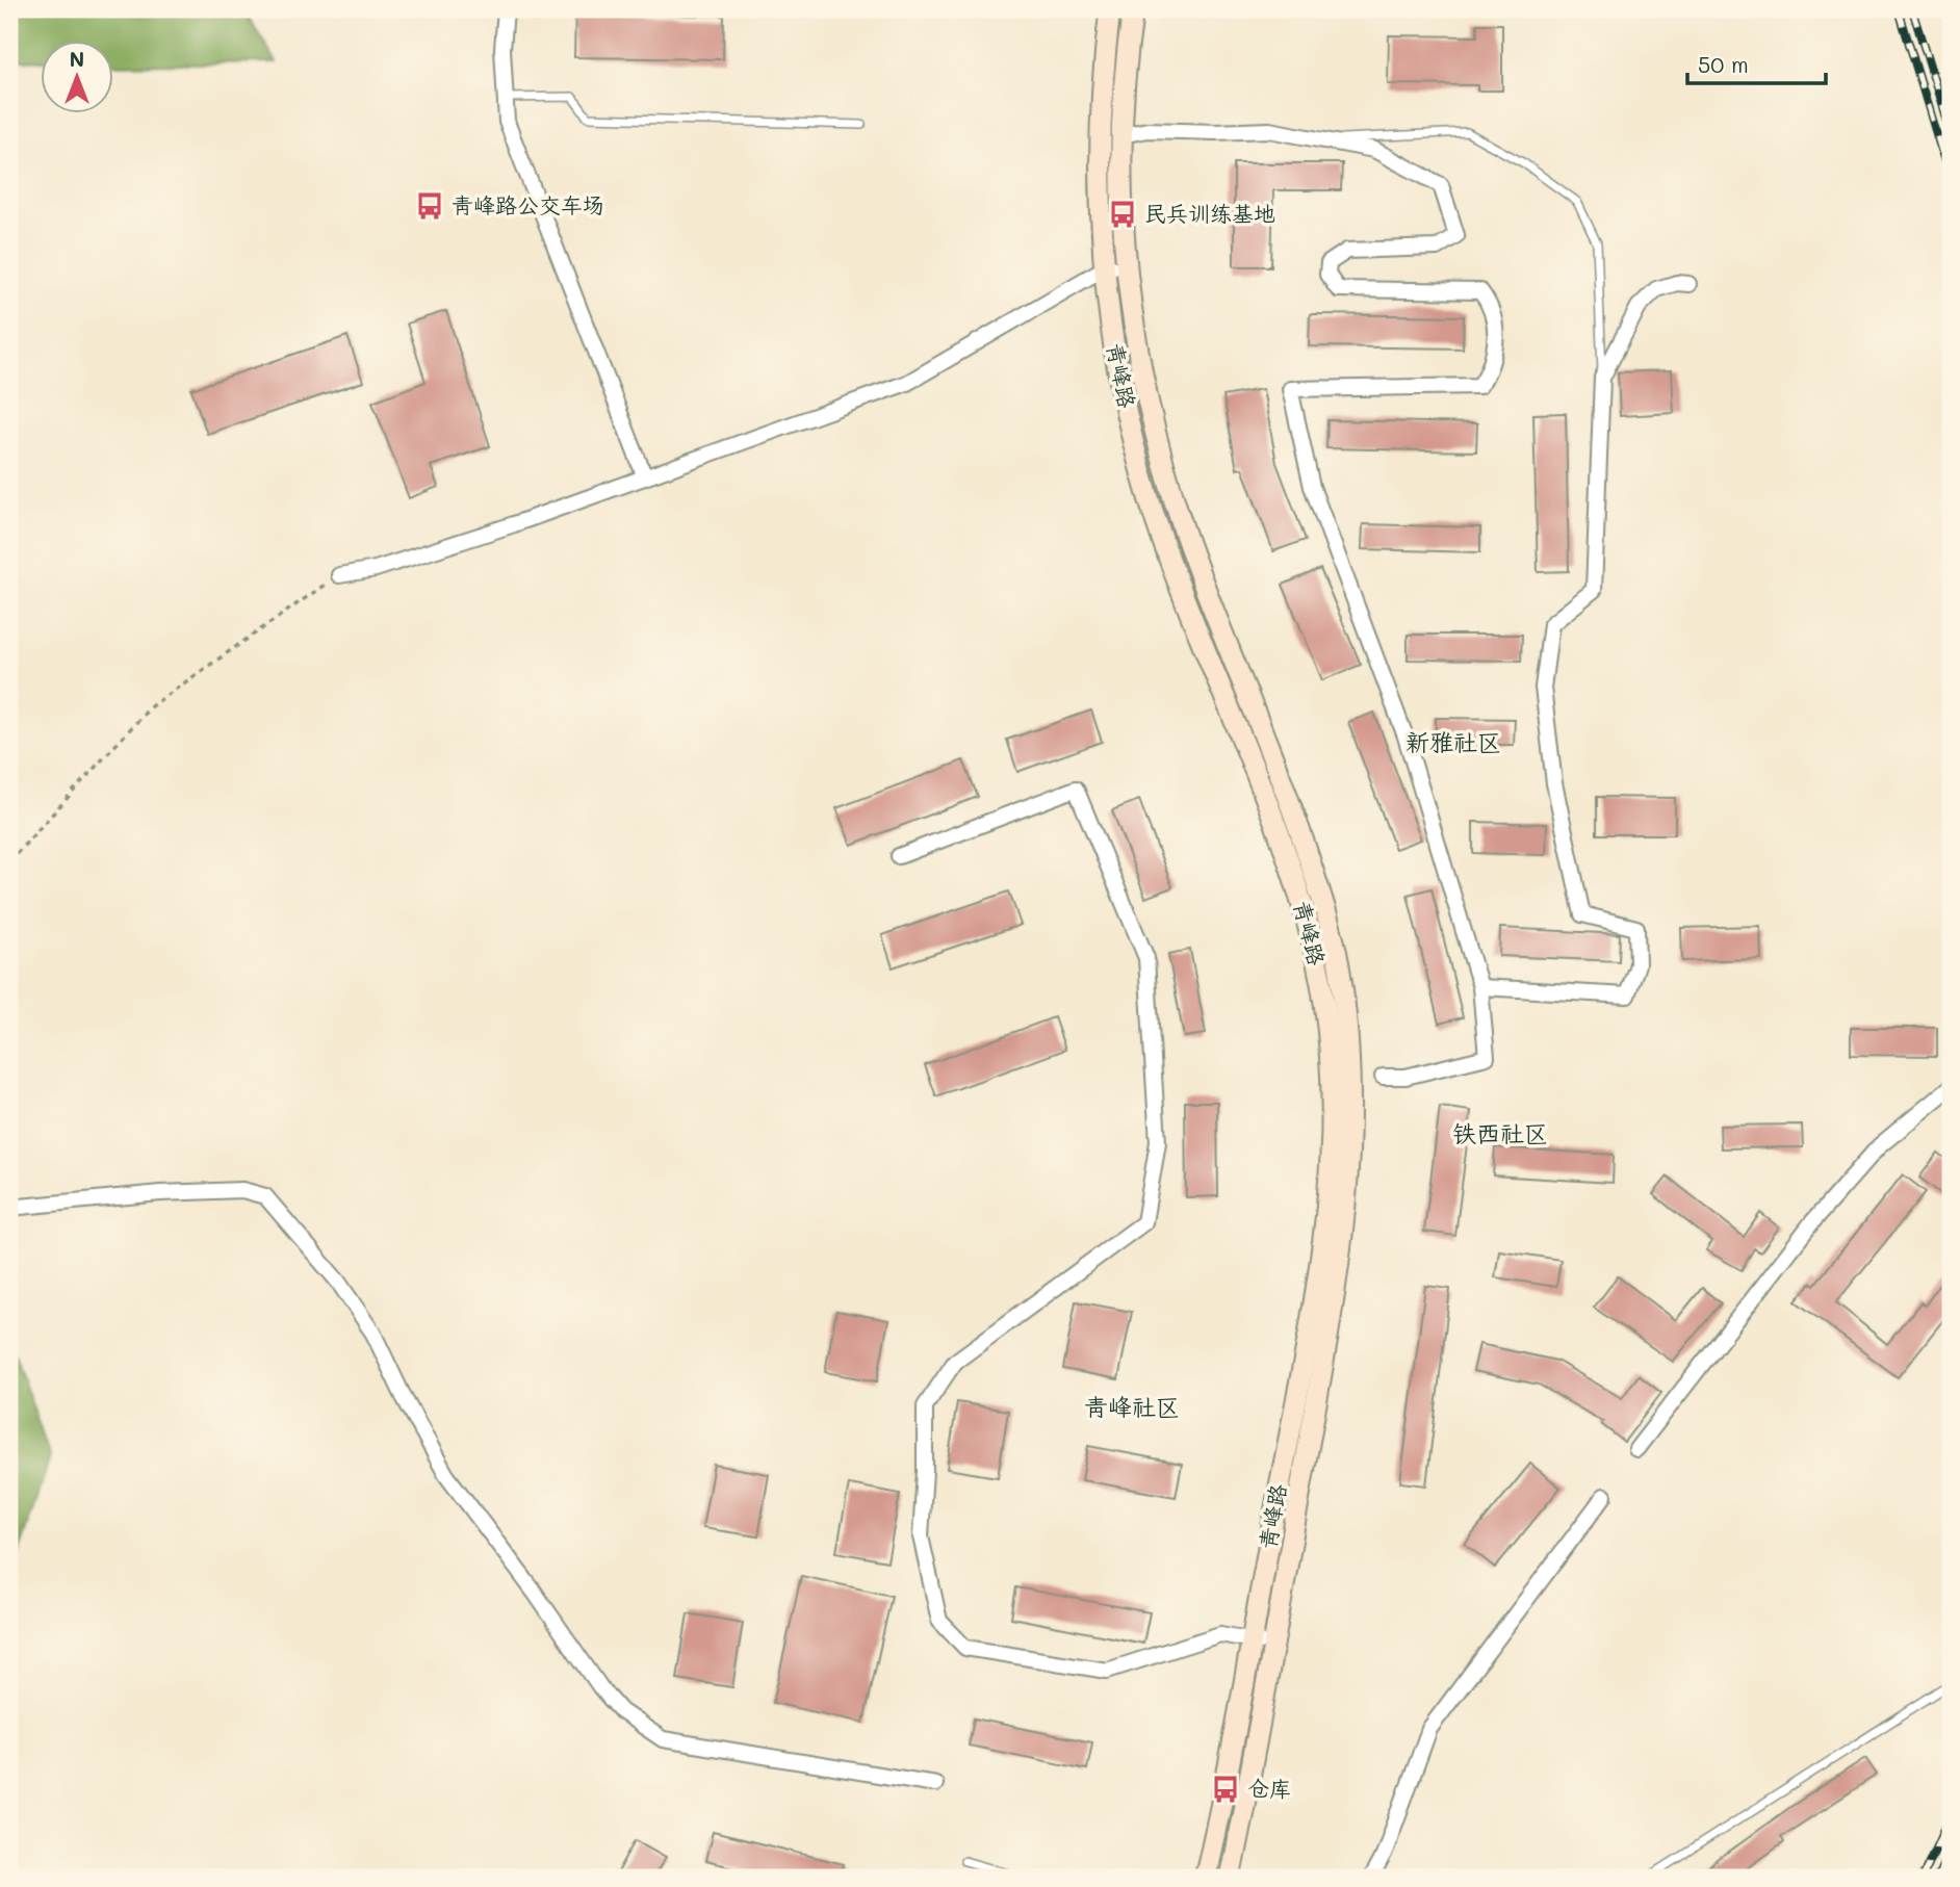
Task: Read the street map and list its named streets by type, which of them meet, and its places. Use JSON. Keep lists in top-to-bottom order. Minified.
{"streets":{"main road":["青峰路"]},"districts":["新雅社区","铁西社区","青峰社区"],"places":{"bus stop":["青峰路公交车场","民兵训练基地","仓库"]},"scale_bar":"50 m","north":"top"}
